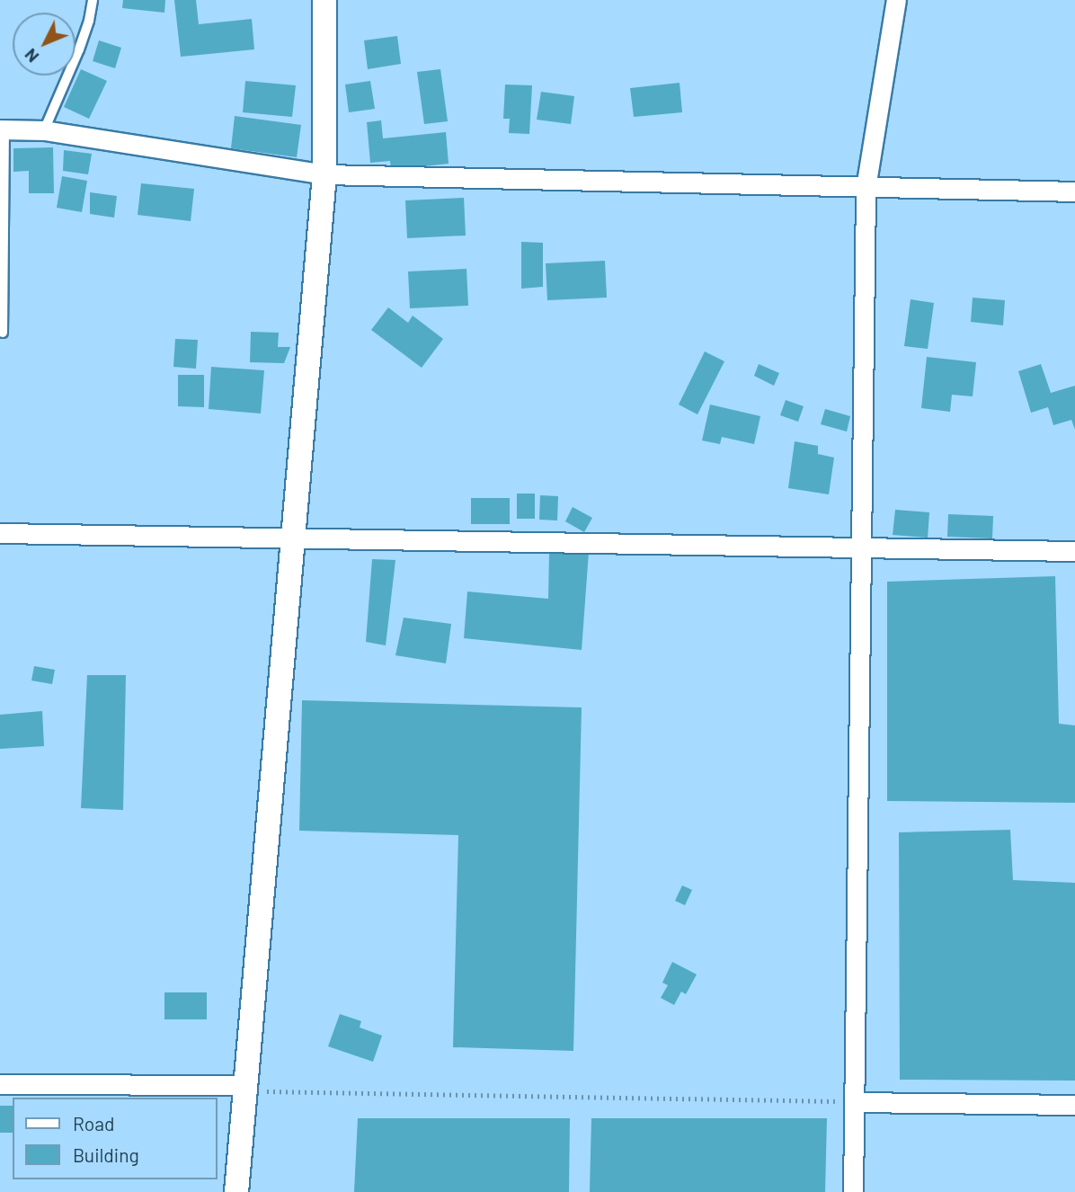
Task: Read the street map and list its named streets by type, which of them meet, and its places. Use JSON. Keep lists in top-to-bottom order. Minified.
{"legend":["Road","Building"],"north":"bottom left"}
